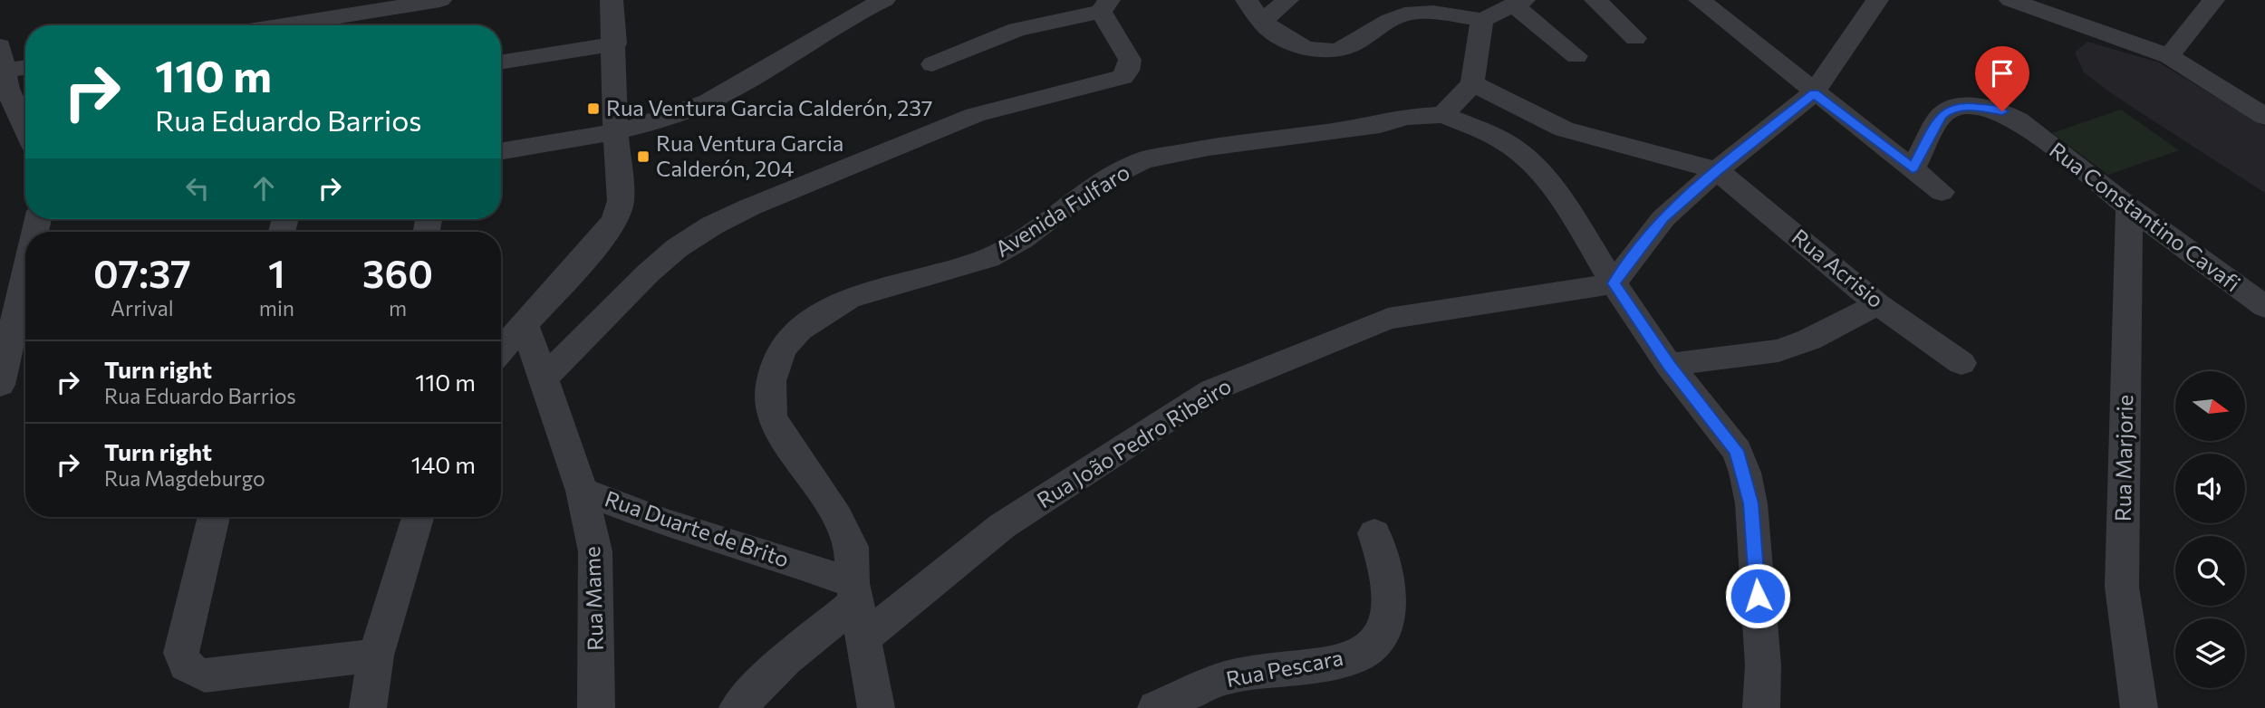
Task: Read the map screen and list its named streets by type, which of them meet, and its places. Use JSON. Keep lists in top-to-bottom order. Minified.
{"streets":{"street":["Avenida Fulfaro","Rua Constantino Cavafi","Rua Acrisio","Rua João Pedro Ribeiro","Rua Marjorie","Rua Duarte de Brito","Rua Mame","Rua Pescara"]},"crossings":[["Avenida Fulfaro","Rua João Pedro Ribeiro"],["Avenida Fulfaro","Rua Duarte de Brito"],["Rua Constantino Cavafi","Rua Marjorie"],["Rua Duarte de Brito","Rua Mame"]],"places":{"transit":["Rua Ventura Garcia Calderón, 237","Rua Ventura Garcia Calderón, 204"]},"north":"right","page":{"turn":["110 m","Rua Eduardo Barrios"],"eta":["07:37","Arrival","1","min","360","m"],"list":[{"name":"Turn right","note":"Rua Eduardo Barrios","value":"110 m"},{"name":"Turn right","note":"Rua Magdeburgo","value":"140 m"}]}}
